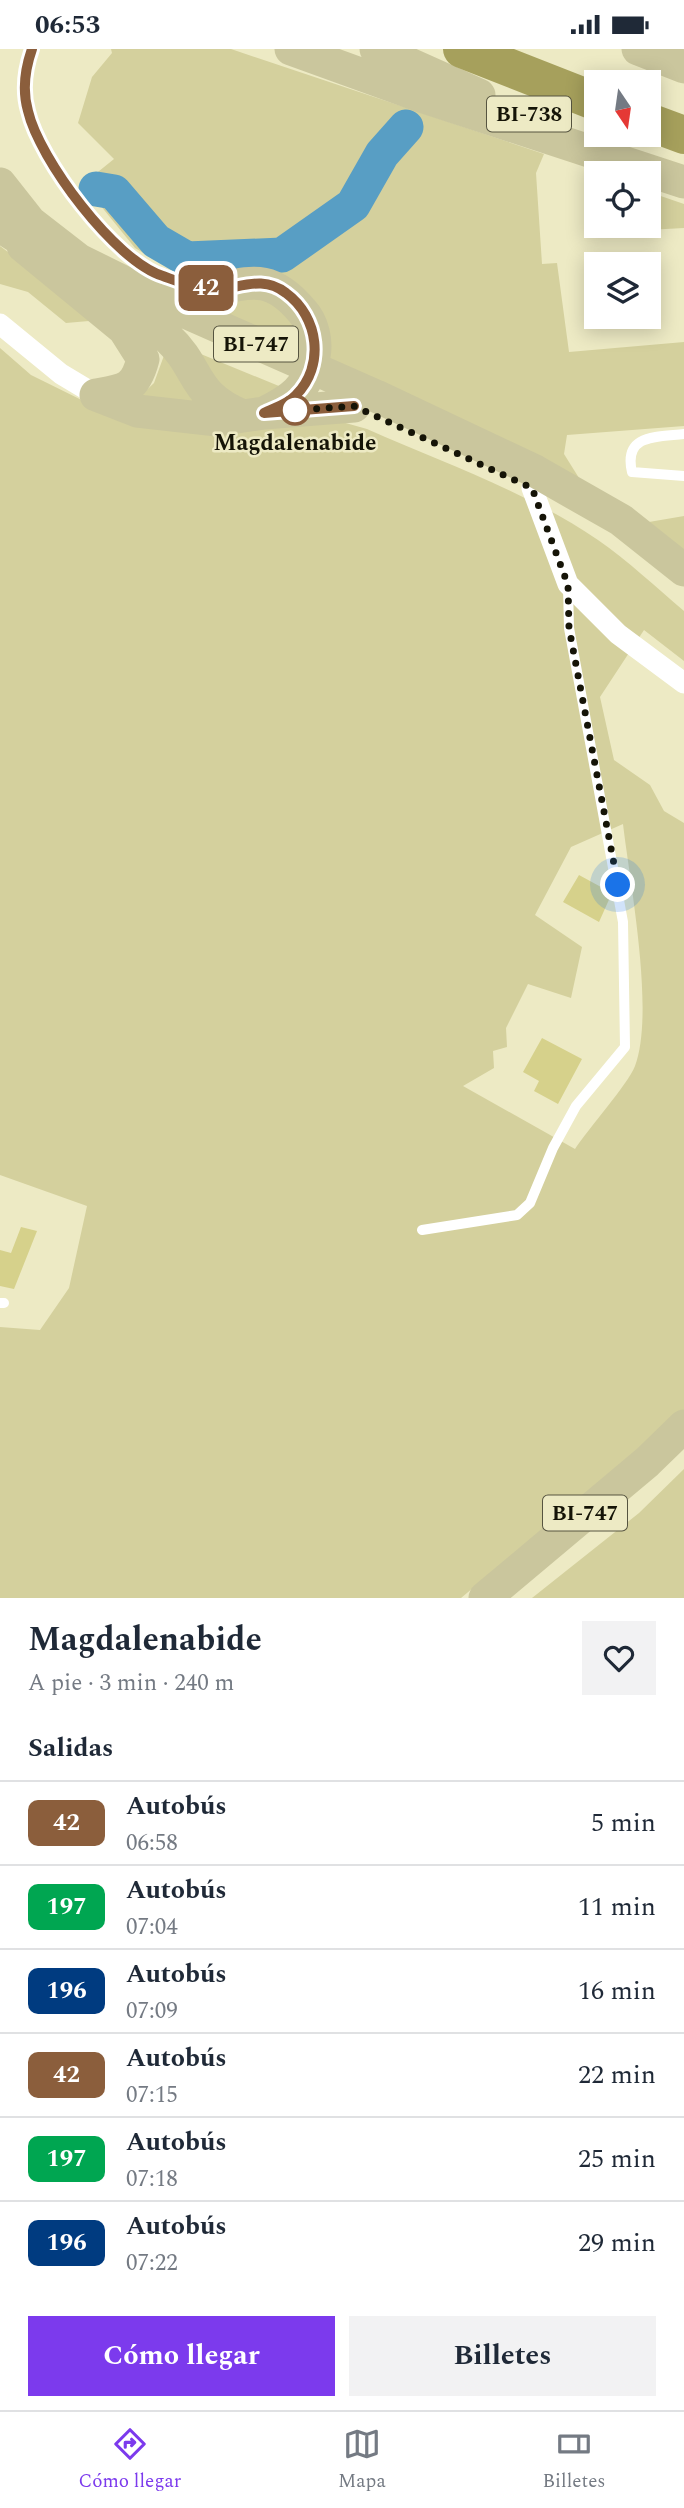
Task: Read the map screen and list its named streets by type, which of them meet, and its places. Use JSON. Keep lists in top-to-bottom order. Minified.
{"streets":{"main road":["BI-738","BI-747"]},"places":["Magdalenabide"],"lines":["bus line 42"],"north":"bottom","page":{"status":"06:53","on_map":"42","heading":[["Magdalenabide","A pie · 3 min · 240 m"],"Salidas"],"list":[{"mark":"42","name":"Autobús","note":"06:58","value":"5 min"},{"mark":"197","name":"Autobús","note":"07:04","value":"11 min"},{"mark":"196","name":"Autobús","note":"07:09","value":"16 min"},{"mark":"42","name":"Autobús","note":"07:15","value":"22 min"},{"mark":"197","name":"Autobús","note":"07:18","value":"25 min"},{"mark":"196","name":"Autobús","note":"07:22","value":"29 min"}],"buttons":["Cómo llegar","Billetes"],"tabs":["Cómo llegar","Mapa","Billetes"]}}
